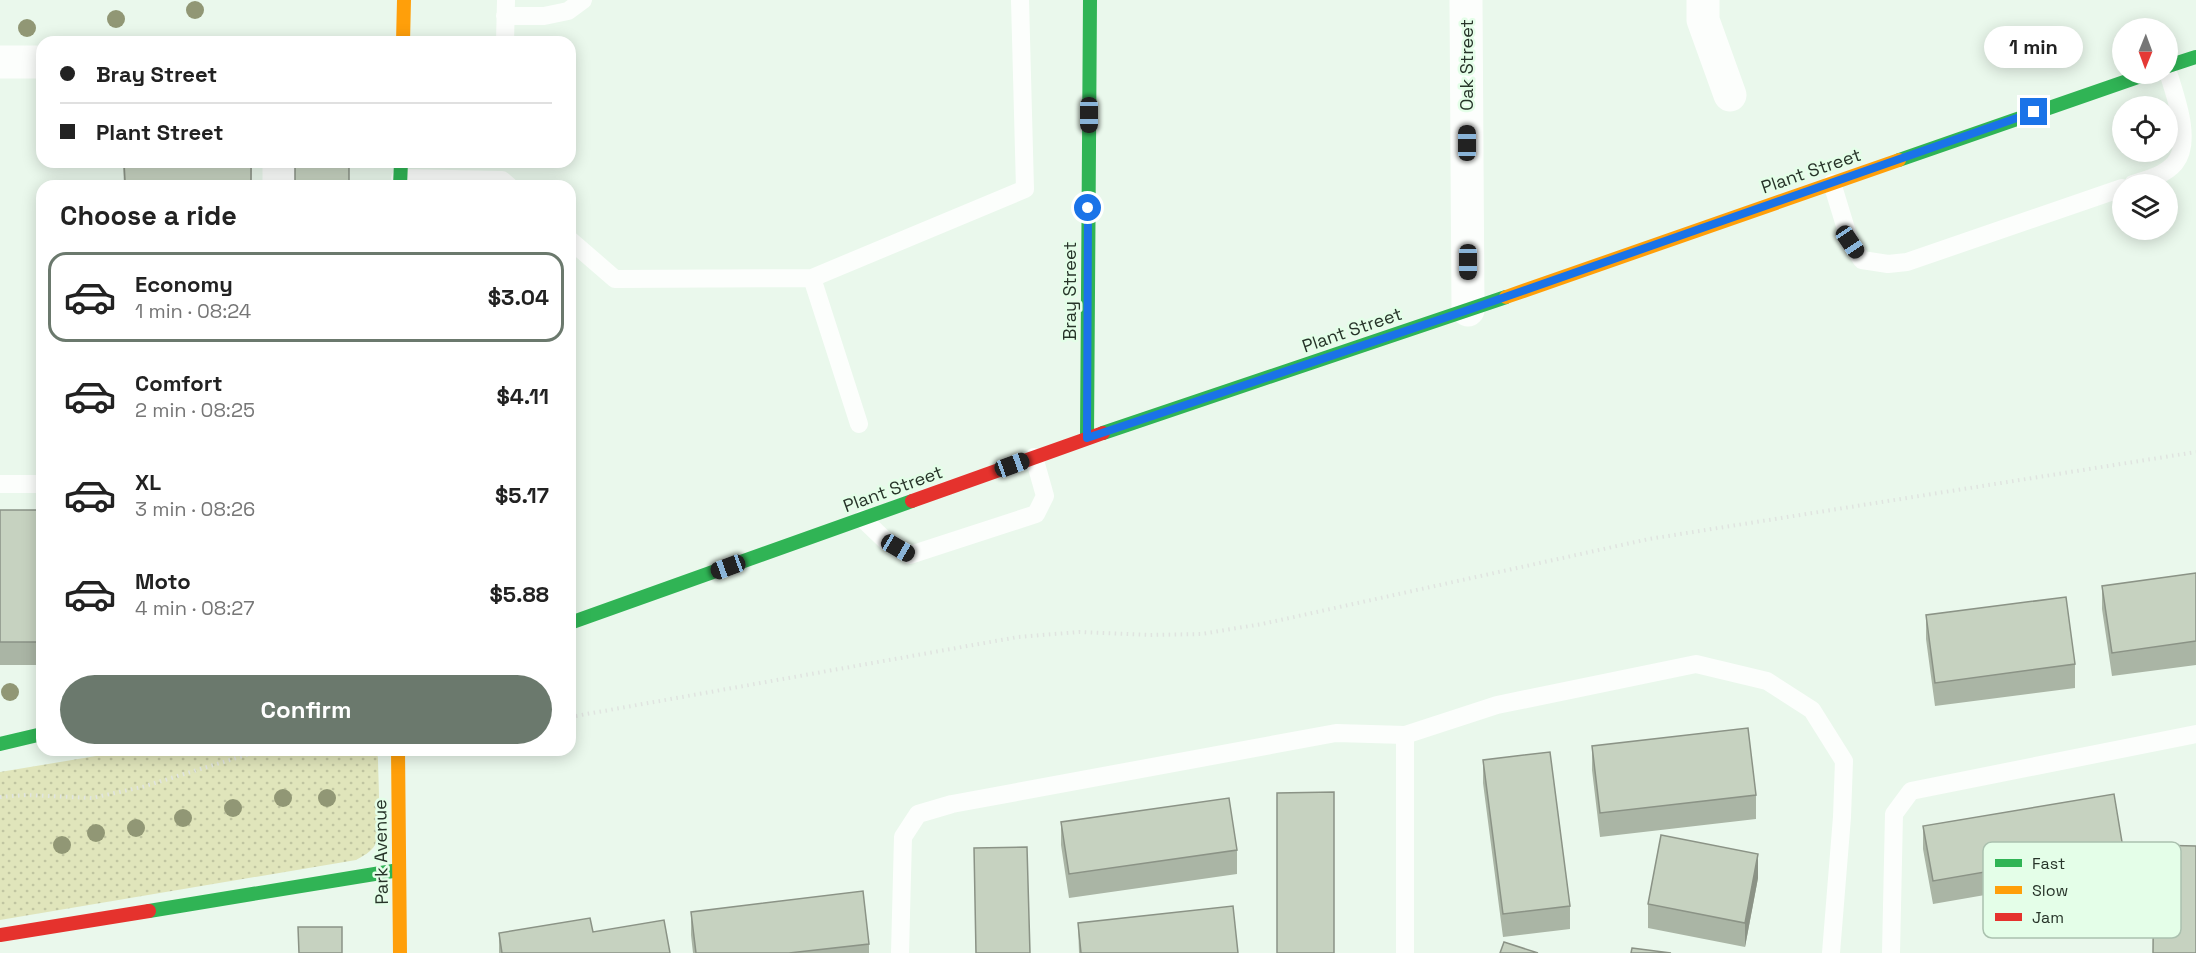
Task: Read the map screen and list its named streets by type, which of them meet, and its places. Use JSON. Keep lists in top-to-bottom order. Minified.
{"streets":{"main road":["Plant Street","Bray Street","Park Avenue"],"street":["Oak Street"]},"crossings":[["Oak Street","Plant Street"],["Plant Street","Bray Street"]],"legend":["Fast","Slow","Jam"],"north":"bottom","page":{"bubble":"1 min","banner":["Bray Street","Plant Street"],"heading":"Choose a ride","list":[{"name":"Economy","note":"1 min · 08:24","value":"$3.04"},{"name":"Comfort","note":"2 min · 08:25","value":"$4.11"},{"name":"XL","note":"3 min · 08:26","value":"$5.17"},{"name":"Moto","note":"4 min · 08:27","value":"$5.88"}],"buttons":"Confirm"}}
